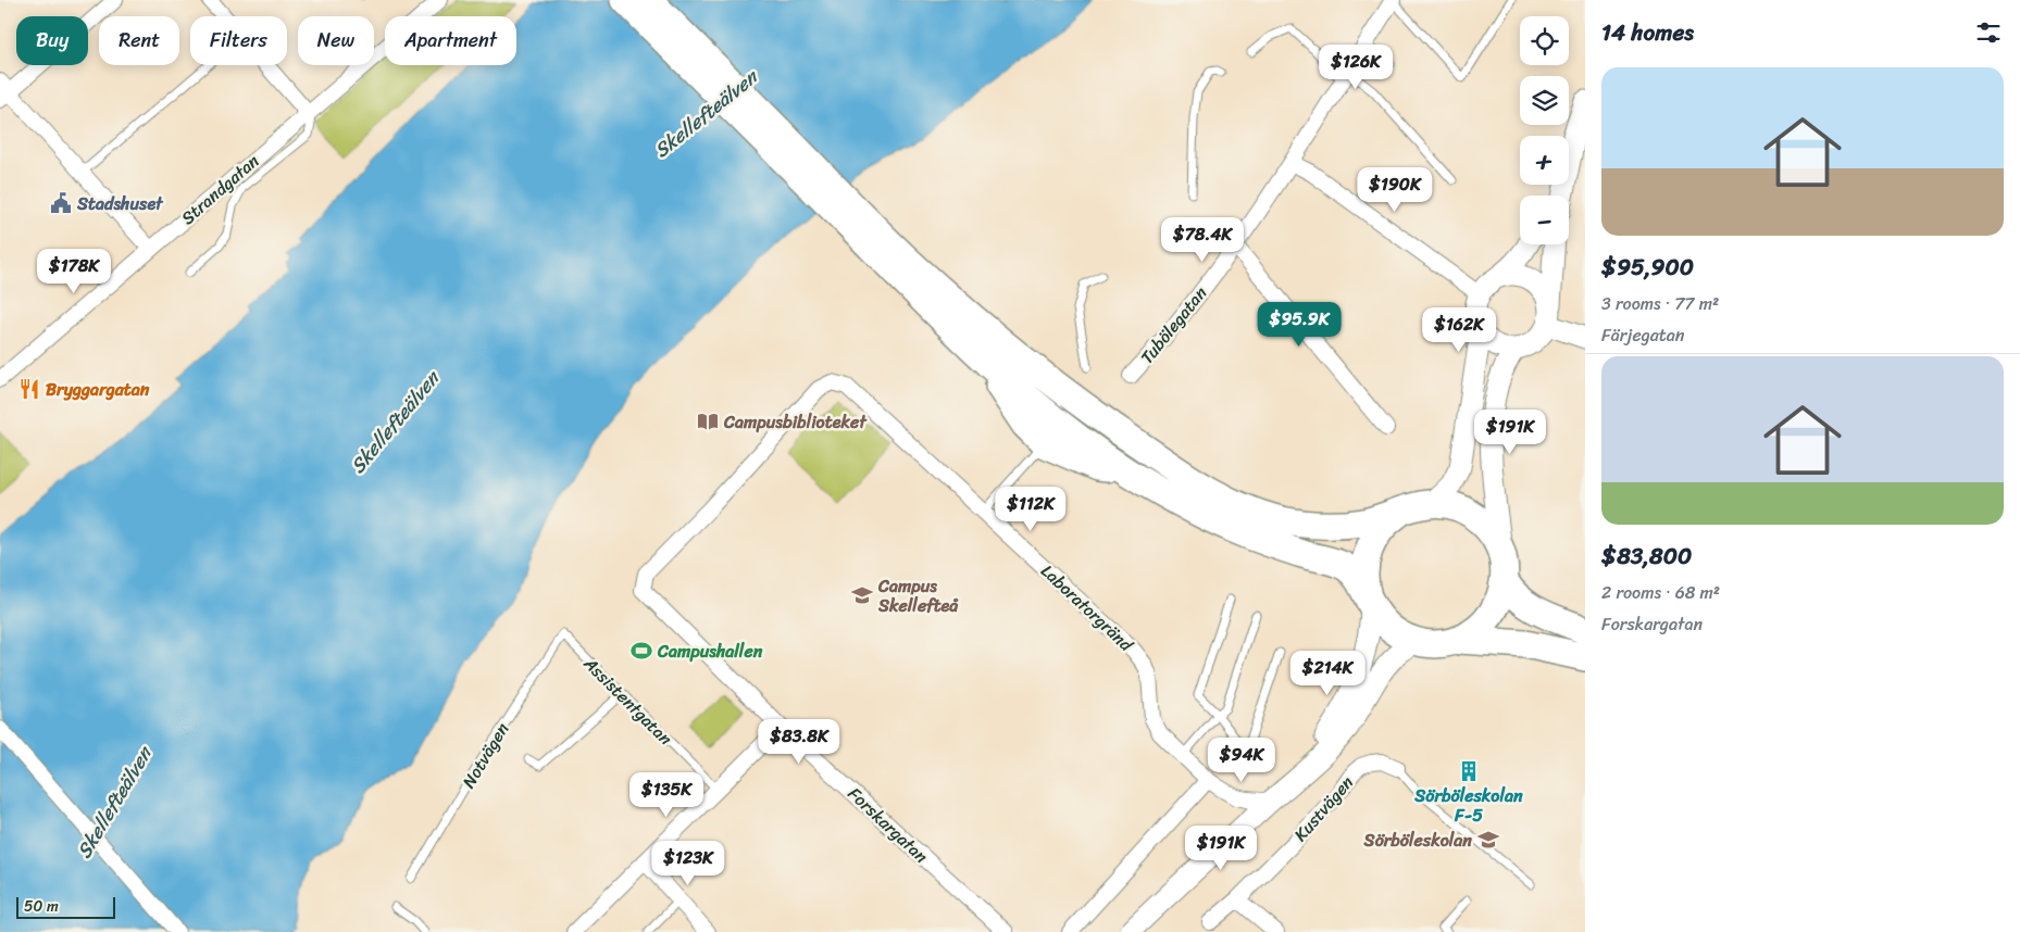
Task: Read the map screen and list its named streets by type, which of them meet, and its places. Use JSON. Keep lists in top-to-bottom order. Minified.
{"streets":{"street":["Strandgatan","Tubölegatan","Laboratorgränd","Kustvägen","Forskargatan"],"lane":["Assistentgatan","Notvägen"]},"crossings":[["Laboratorgränd","Forskargatan"],["Assistentgatan","Notvägen"]],"water":["Skellefteälven"],"places":{"public building":["Stadshuset"],"restaurant":["Bryggargatan"],"library":["Campusbiblioteket"],"school or university":["Campus Skellefteå","Sörböleskolan"],"sports":["Campushallen"],"building":["Sörböleskolan F-5"]},"scale_bar":"50 m","page":{"heading":"14 homes","map_buttons":["+","−"],"chip":["Buy","Rent","Filters","New","Apartment"],"price":["$126K","$190K","$78.4K","$178K","$95.9K","$162K","$191K","$112K","$214K","$83.8K","$94K","$135K","$191K","$123K"],"list":[{"name":"$95,900","note":"3 rooms · 77 m² · Färjegatan"},{"name":"$83,800","note":"2 rooms · 68 m² · Forskargatan"}],"scale":"50 m"}}
